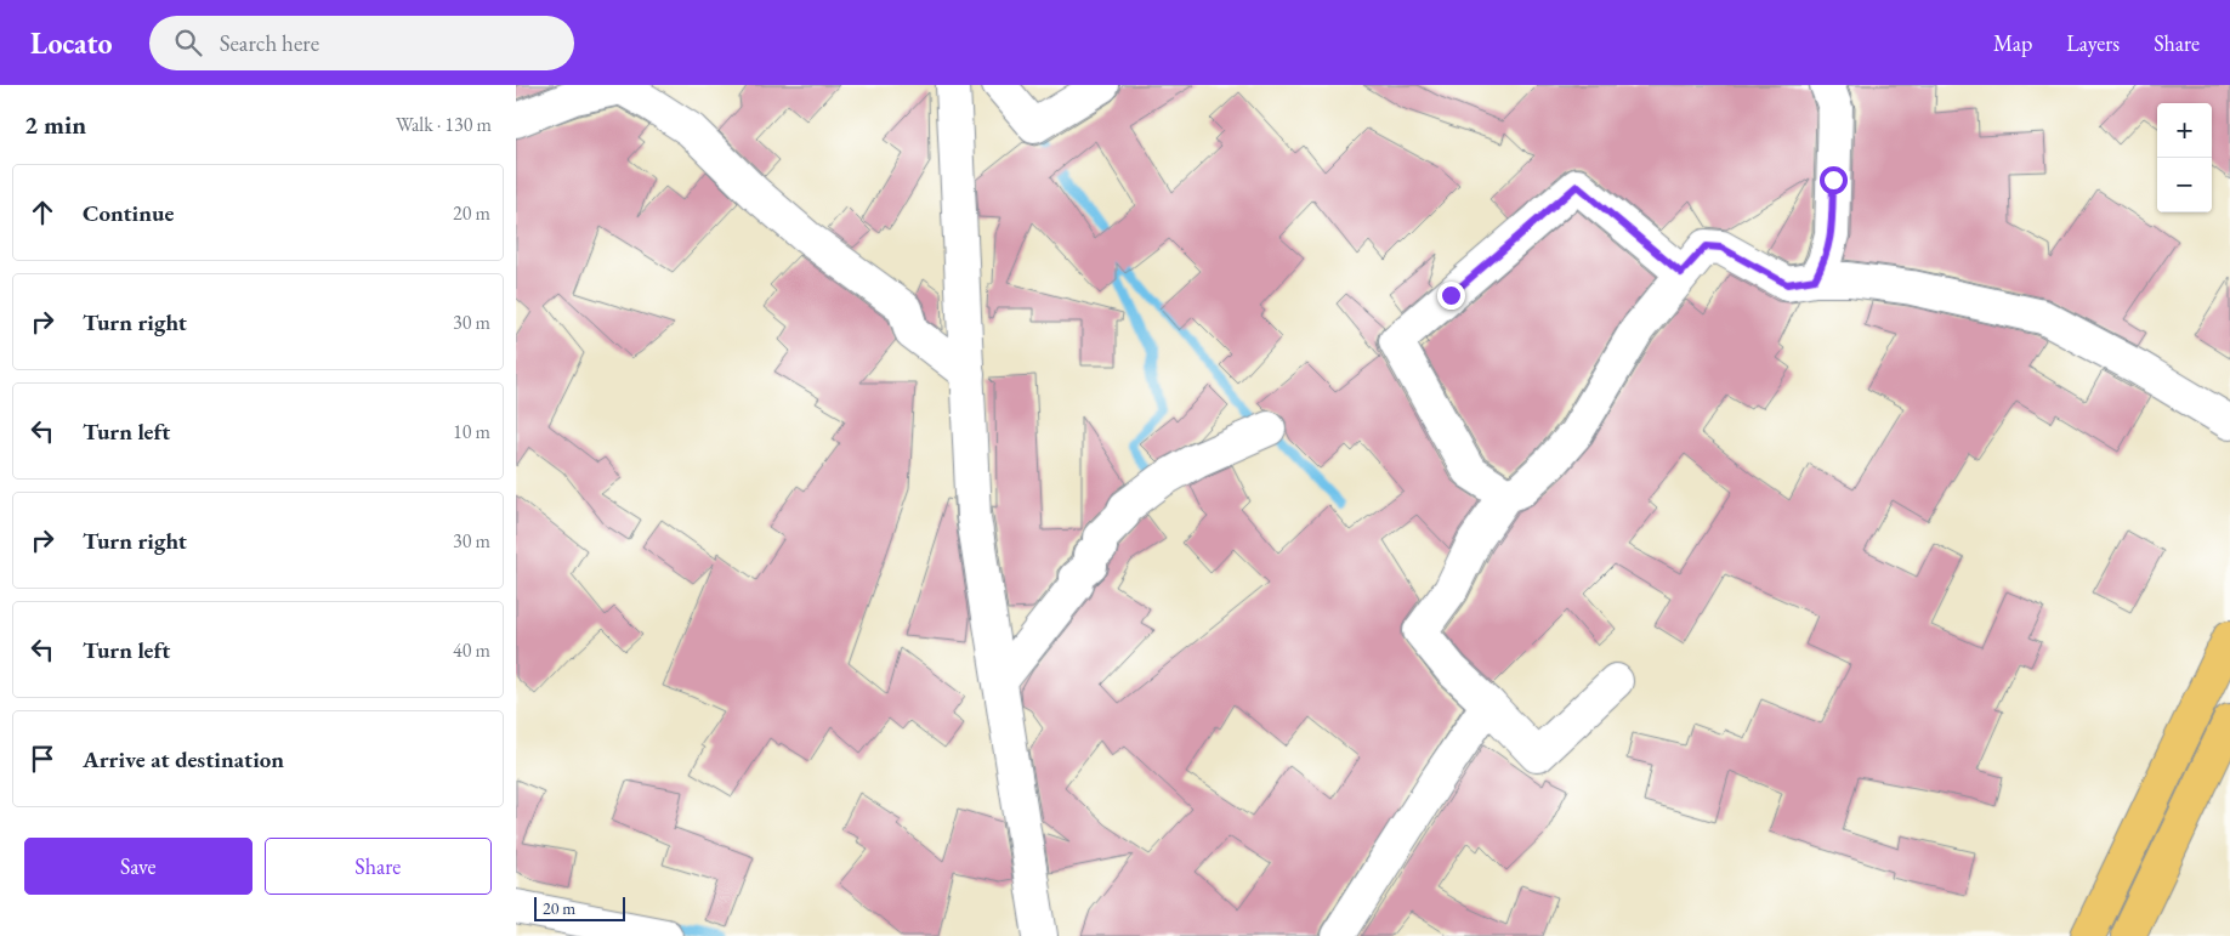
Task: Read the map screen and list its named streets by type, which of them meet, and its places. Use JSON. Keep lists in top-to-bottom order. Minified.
{"scale_bar":"20 m","page":{"header":"Locato","search":"Search here","nav":["Map","Layers","Share"],"heading":["2 min","Walk · 130 m"],"map_buttons":["+","−"],"list":[["Continue","20 m"],["Turn right","30 m"],["Turn left","10 m"],["Turn right","30 m"],["Turn left","40 m"],"Arrive at destination"],"buttons":["Save","Share"],"scale":"20 m"}}
